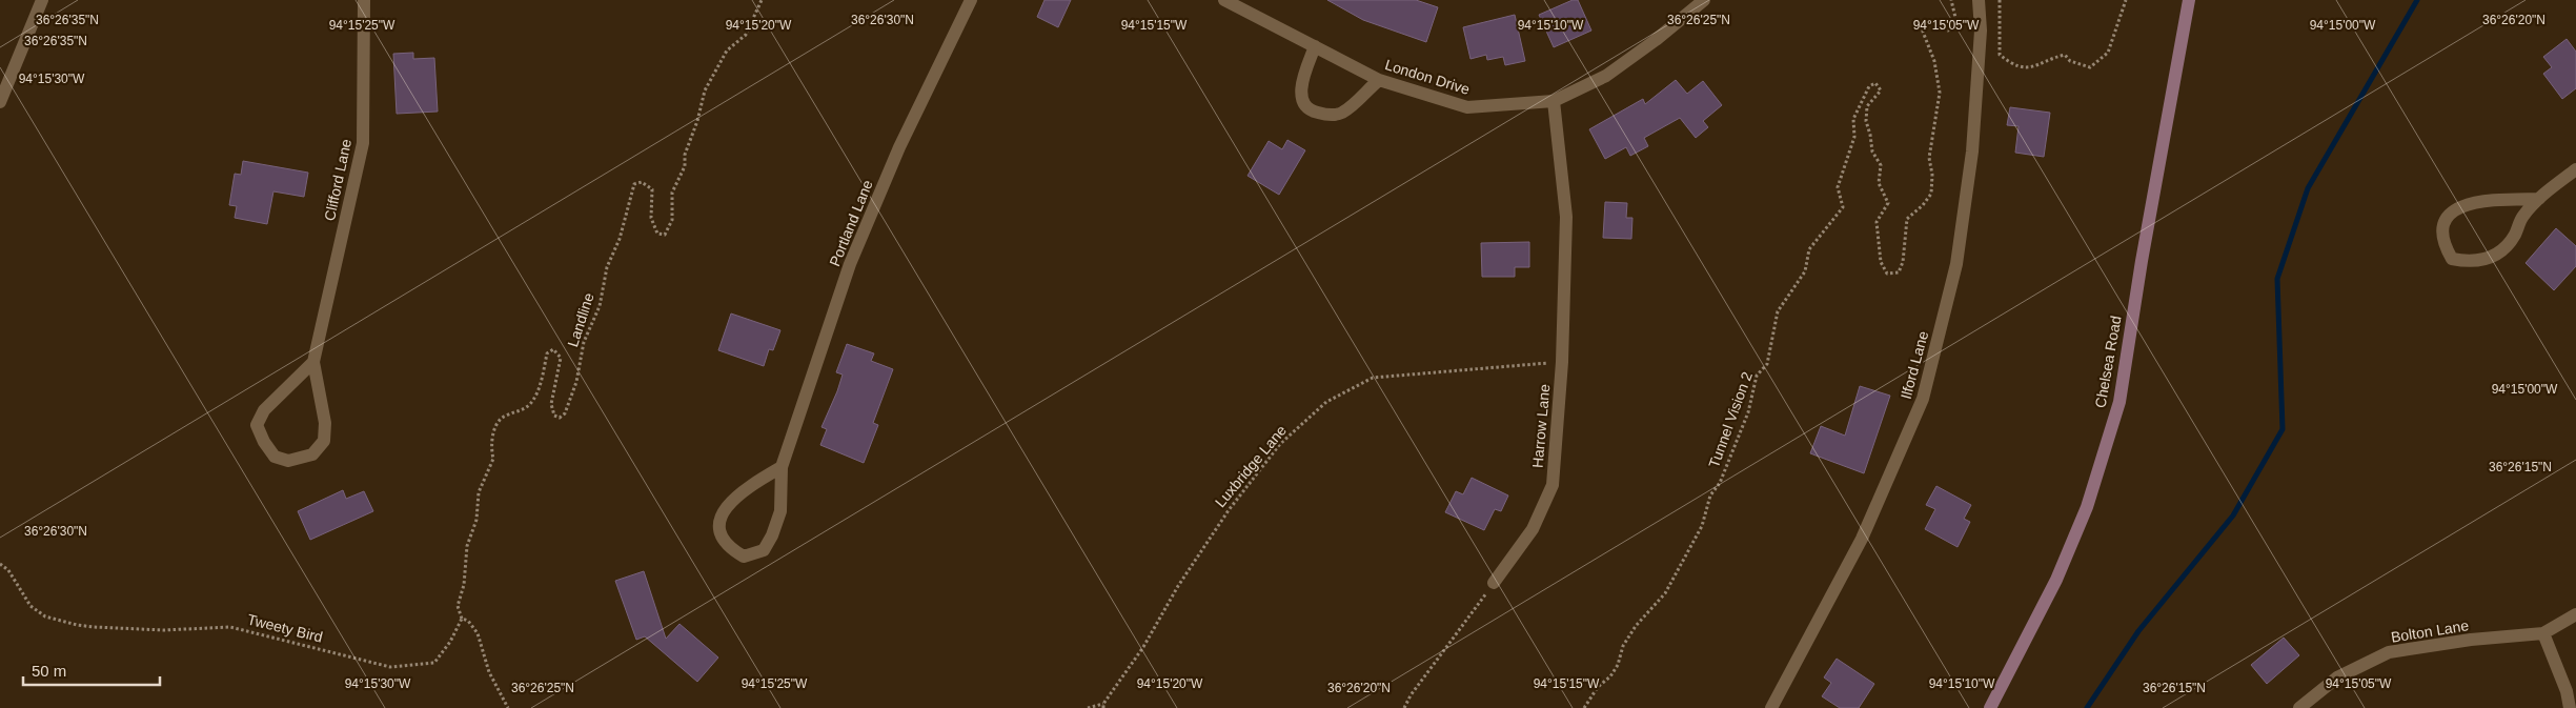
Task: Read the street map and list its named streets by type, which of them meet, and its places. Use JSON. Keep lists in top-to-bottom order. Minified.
{"streets":{"street":["London Drive","Clifford Lane","Portland Lane","Chelsea Road","Ilford Lane","Harrow Lane","Bolton Lane"],"path":["Landline","Tunnel Vision 2","Luxbridge Lane","Tweety Bird"]},"crossings":[["London Drive","Harrow Lane"],["Landline","Tweety Bird"],["Harrow Lane","Luxbridge Lane"]],"scale_bar":"50 m","coordinates":["36°26'35\"N","36°26'30\"N","36°26'25\"N","36°26'20\"N","94°15'25\"W","94°15'05\"W","94°15'20\"W","94°15'15\"W","94°15'10\"W","94°15'00\"W","94°15'30\"W","36°26'15\"N"]}
